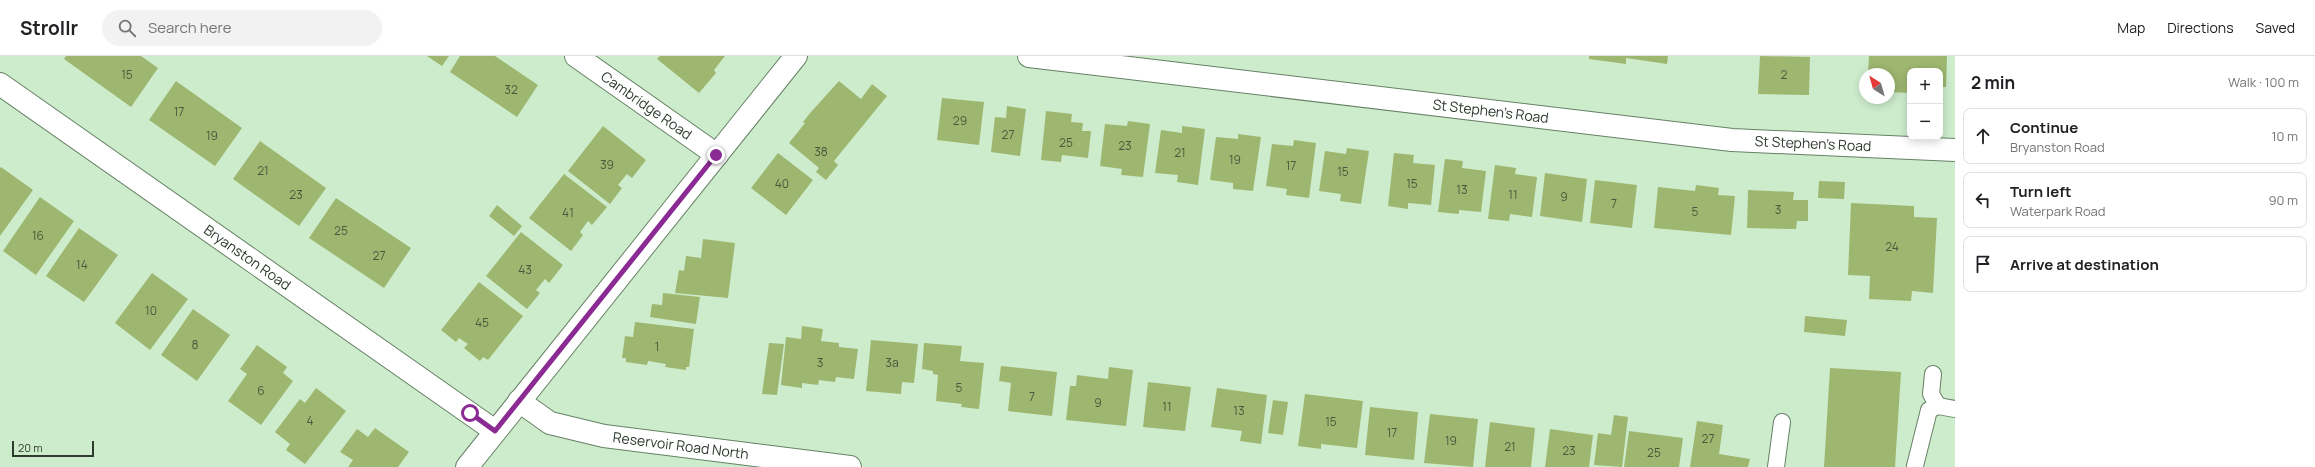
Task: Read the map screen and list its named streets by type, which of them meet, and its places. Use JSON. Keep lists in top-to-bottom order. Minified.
{"streets":{"street":["Cambridge Road","St Stephen's Road","Bryanston Road","Reservoir Road North"]},"house_numbers":["15","2","32","17","29","27","19","25","23","38","21","19","39","17","21","15","40","15","13","23","11","9","7","3","5","41","25","16","24","27","14","43","10","45","8","1","3","3a","5","6","7","9","11","13","4","15","17","27","19","21","23","25"],"scale_bar":"20 m","north":"top left","page":{"header":"Strollr","search":"Search here","nav":["Map","Directions","Saved"],"heading":["2 min","Walk · 100 m"],"map_buttons":["+","−"],"list":[["Continue","Bryanston Road","10 m"],["Turn left","Waterpark Road","90 m"],"Arrive at destination"],"scale":"20 m"}}
